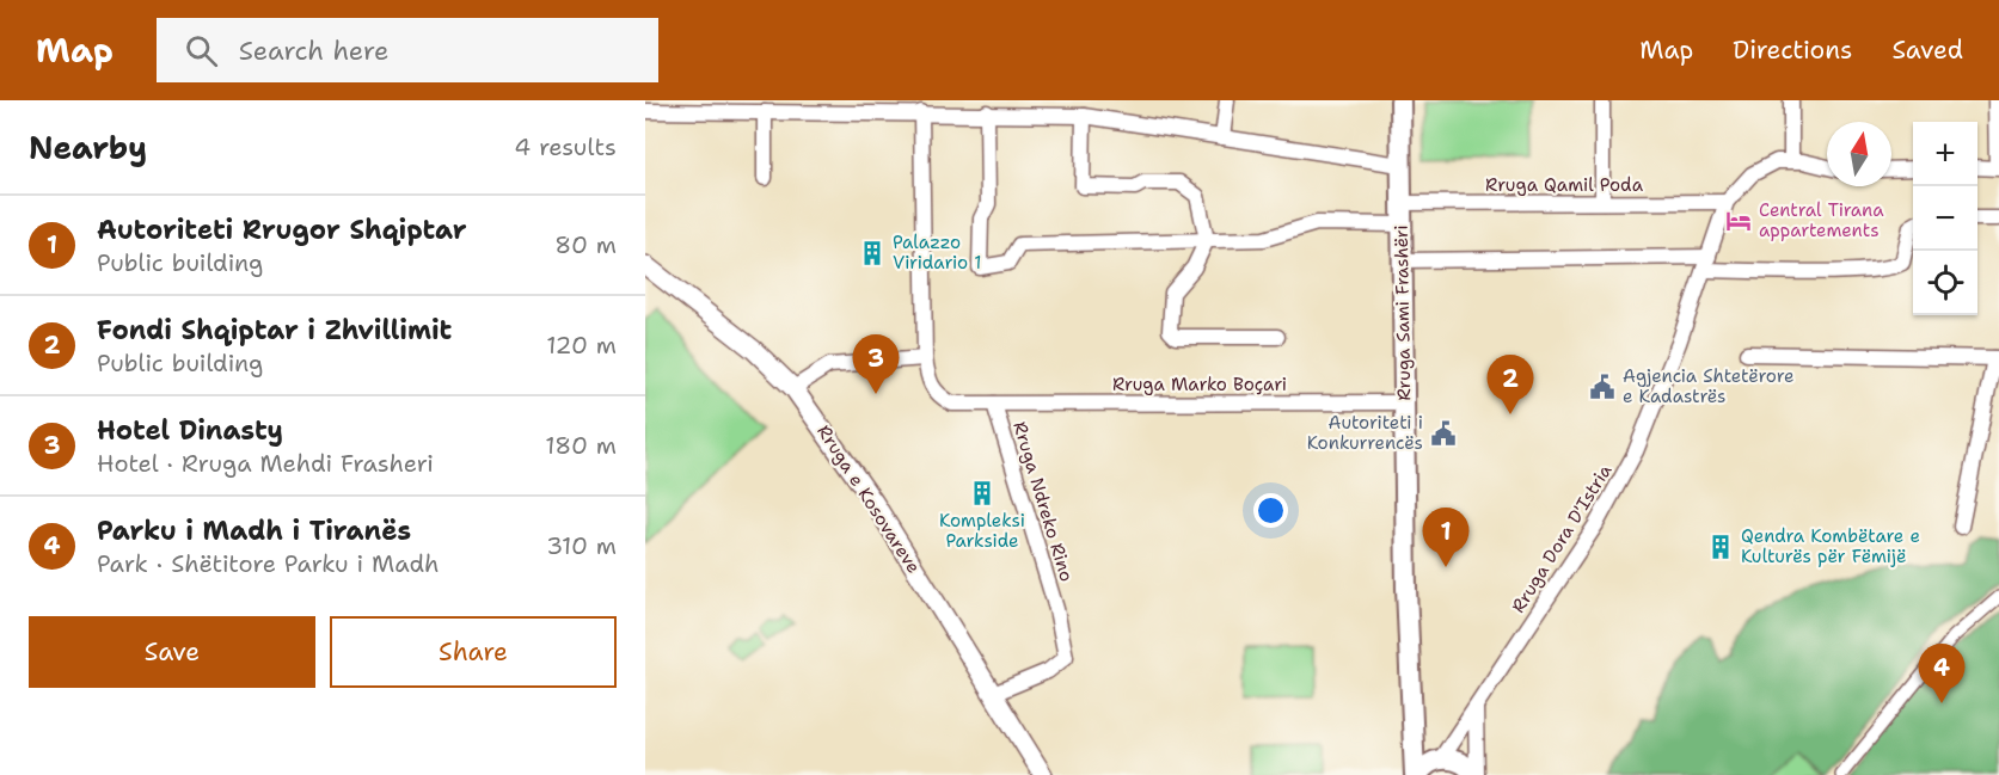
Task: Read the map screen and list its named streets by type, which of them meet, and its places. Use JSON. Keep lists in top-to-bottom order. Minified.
{"streets":{"main road":["Rruga Sami Frashëri"],"street":["Rruga Qamil Poda","Rruga Marko Boçari","Rruga e Kosovareve","Rruga Ndreko Rino","Rruga Dora D'Istria"]},"crossings":[["Rruga Qamil Poda","Rruga Sami Frashëri"],["Rruga Qamil Poda","Rruga Dora D'Istria"],["Rruga Sami Frashëri","Rruga Marko Boçari"],["Rruga Marko Boçari","Rruga Ndreko Rino"],["Rruga e Kosovareve","Rruga Ndreko Rino"]],"places":{"hotel":["Central Tirana appartements"],"building":["Palazzo Viridario 1","Kompleksi Parkside","Qendra Kombëtare e Kulturës për Fëmijë"],"public building":["Agjencia Shtetërore e Kadastrës","Autoriteti i Konkurrencës"]},"north":"top","page":{"header":"Map","search":"Search here","nav":["Map","Directions","Saved"],"heading":["Nearby","4 results"],"map_buttons":["+","−"],"list":[{"mark":"1","name":"Autoriteti Rrugor Shqiptar","note":"Public building","value":"80 m"},{"mark":"2","name":"Fondi Shqiptar i Zhvillimit","note":"Public building","value":"120 m"},{"mark":"3","name":"Hotel Dinasty","note":"Hotel · Rruga Mehdi Frasheri","value":"180 m"},{"mark":"4","name":"Parku i Madh i Tiranës","note":"Park · Shëtitore Parku i Madh","value":"310 m"}],"pins":["3","2","1","4"],"buttons":["Save","Share"]}}
